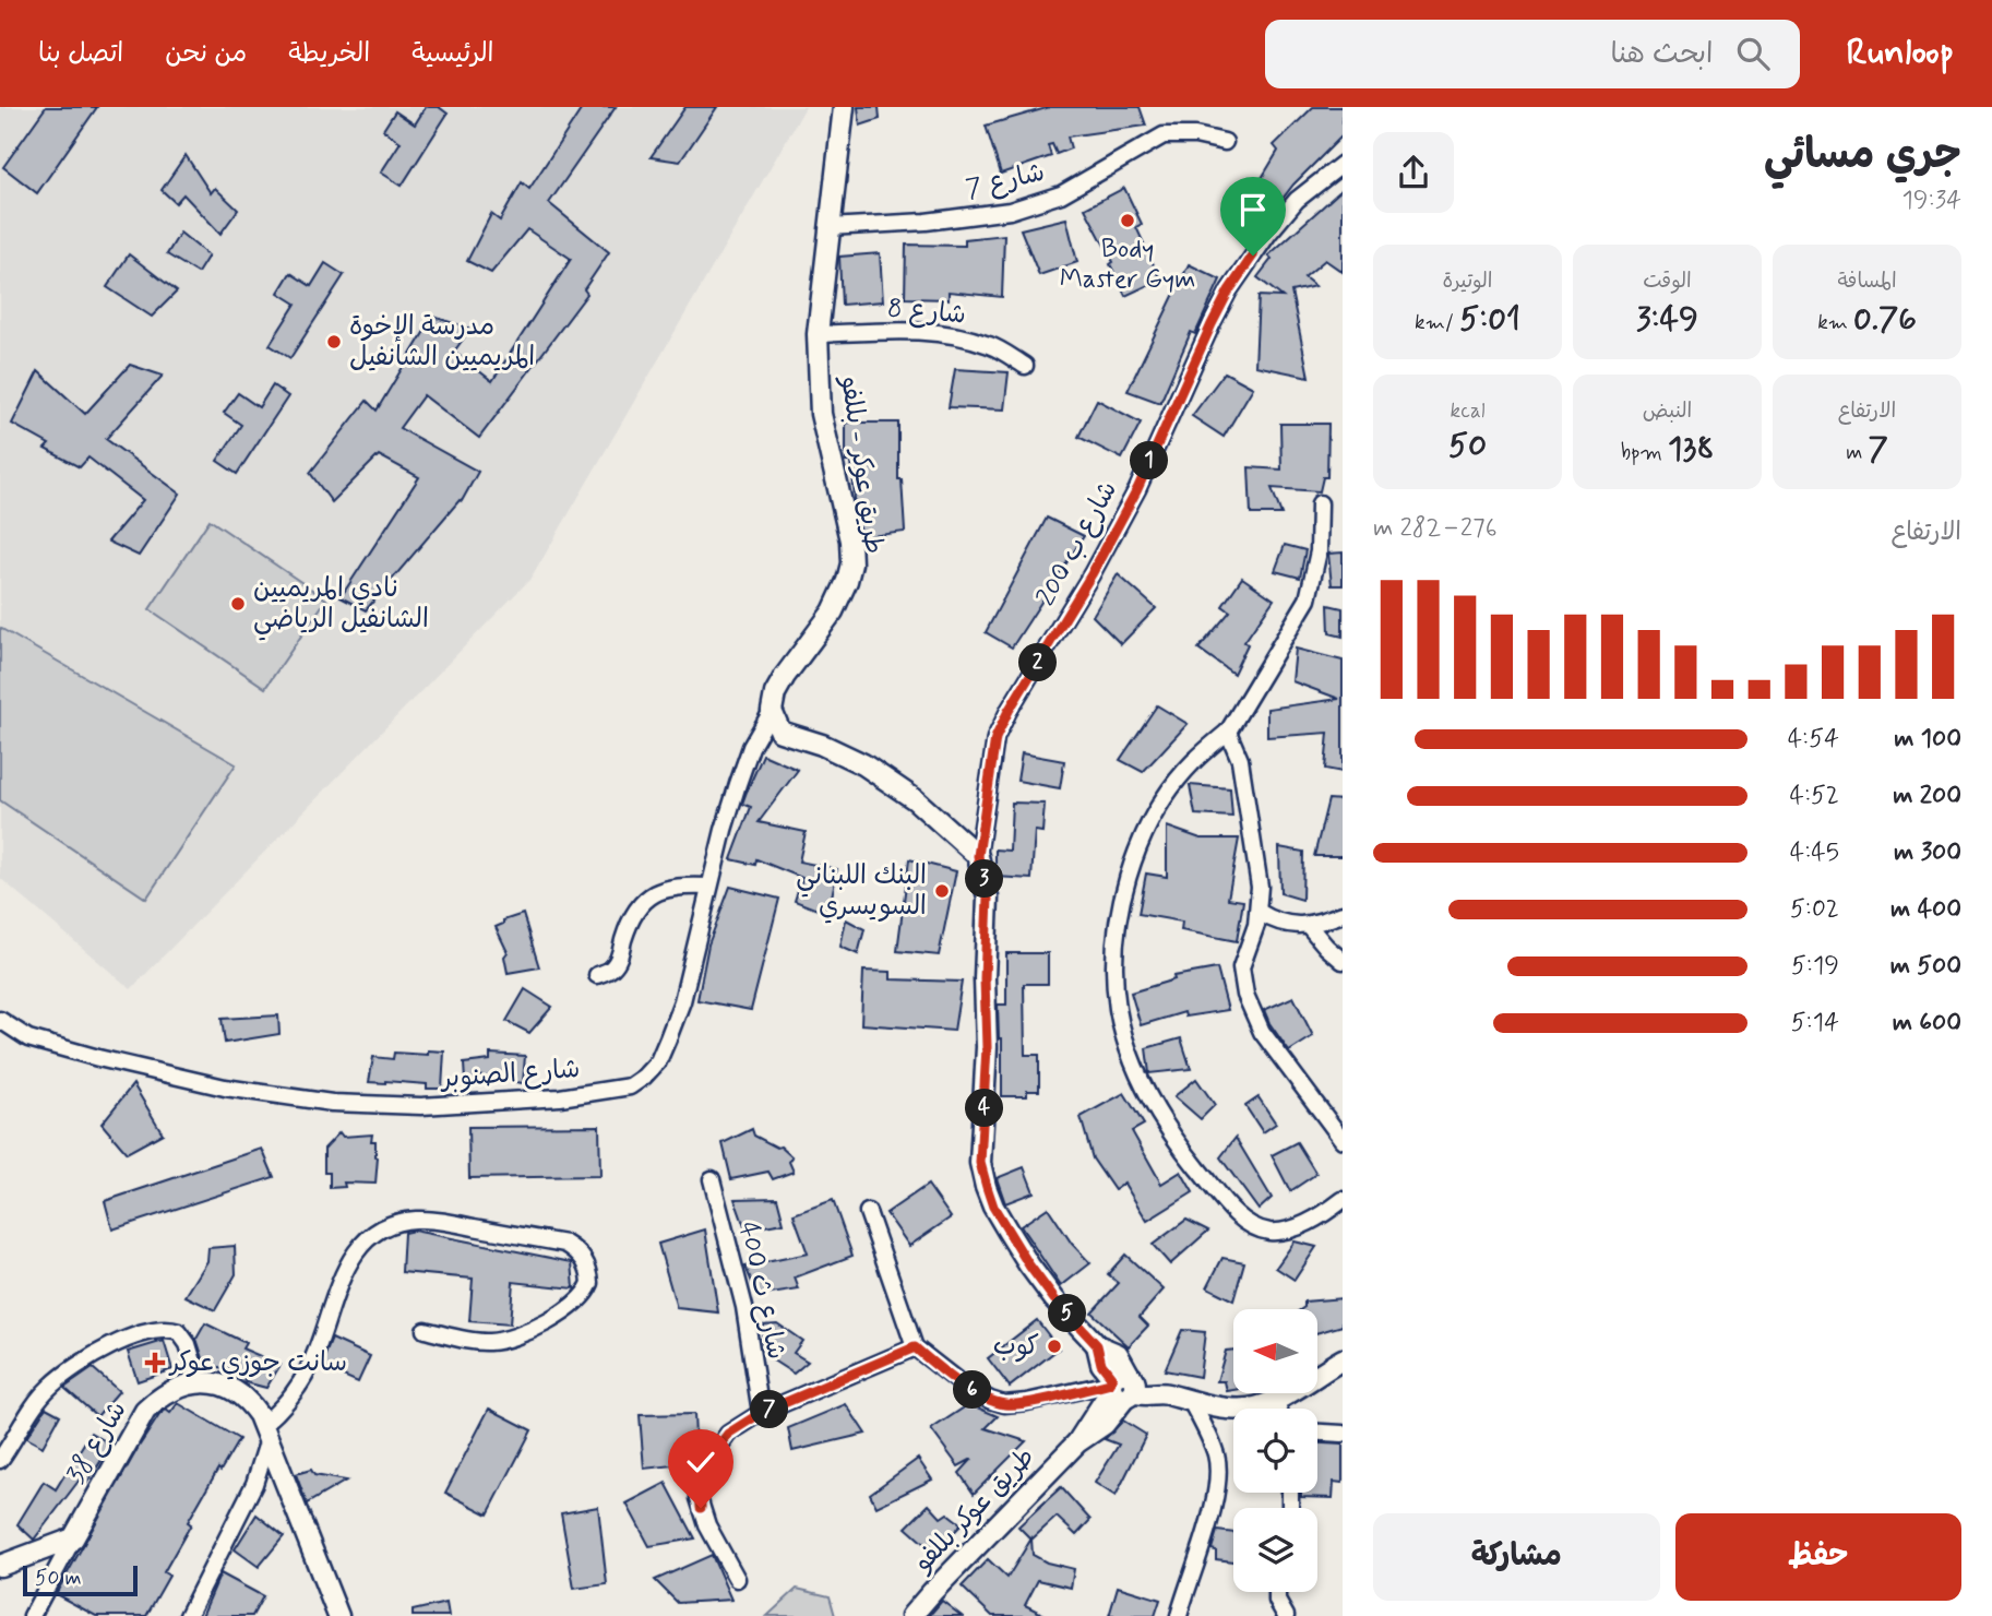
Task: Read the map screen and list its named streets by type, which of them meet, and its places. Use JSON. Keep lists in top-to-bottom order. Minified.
{"streets":{"street":["شارع 7","شارع 8","طريق عوكر - بللفو","شارع ب 200","شارع الصنوبر","شارع ث 400","شارع 38","طريق عوكر بللفو"]},"crossings":[["شارع 7","طريق عوكر - بللفو"],["شارع 8","طريق عوكر - بللفو"],["طريق عوكر - بللفو","شارع الصنوبر"]],"places":{"other":["Body Master Gym","مدرسة الإخوة المريميين الشانفيل","نادي المريميين الشانفيل الرياضي","البنك اللبناني السويسري","كوب"],"health":["سانت جوزي عوكر"]},"scale_bar":"50 m","north":"left","page":{"header":"Runloop","search":"ابحث هنا","nav":["الرئيسية","الخريطة","من نحن","اتصل بنا"],"heading":["جري مسائي","19:34"],"stats":[["المسافة","0.76 km"],["الوقت","3:49"],["الوتيرة","5:01 /km"],["الارتفاع","7 m"],["النبض","138 bpm"],["kcal","50"]],"pins":["1","2","3","4","5","6","7"],"chart":["الارتفاع","276–282 m"],"list":[{"name":"100 m","note":"4:54"},{"name":"200 m","note":"4:52"},{"name":"300 m","note":"4:45"},{"name":"400 m","note":"5:02"},{"name":"500 m","note":"5:19"},{"name":"600 m","note":"5:14"}],"buttons":["حفظ","مشاركة"],"scale":"50 m"}}
